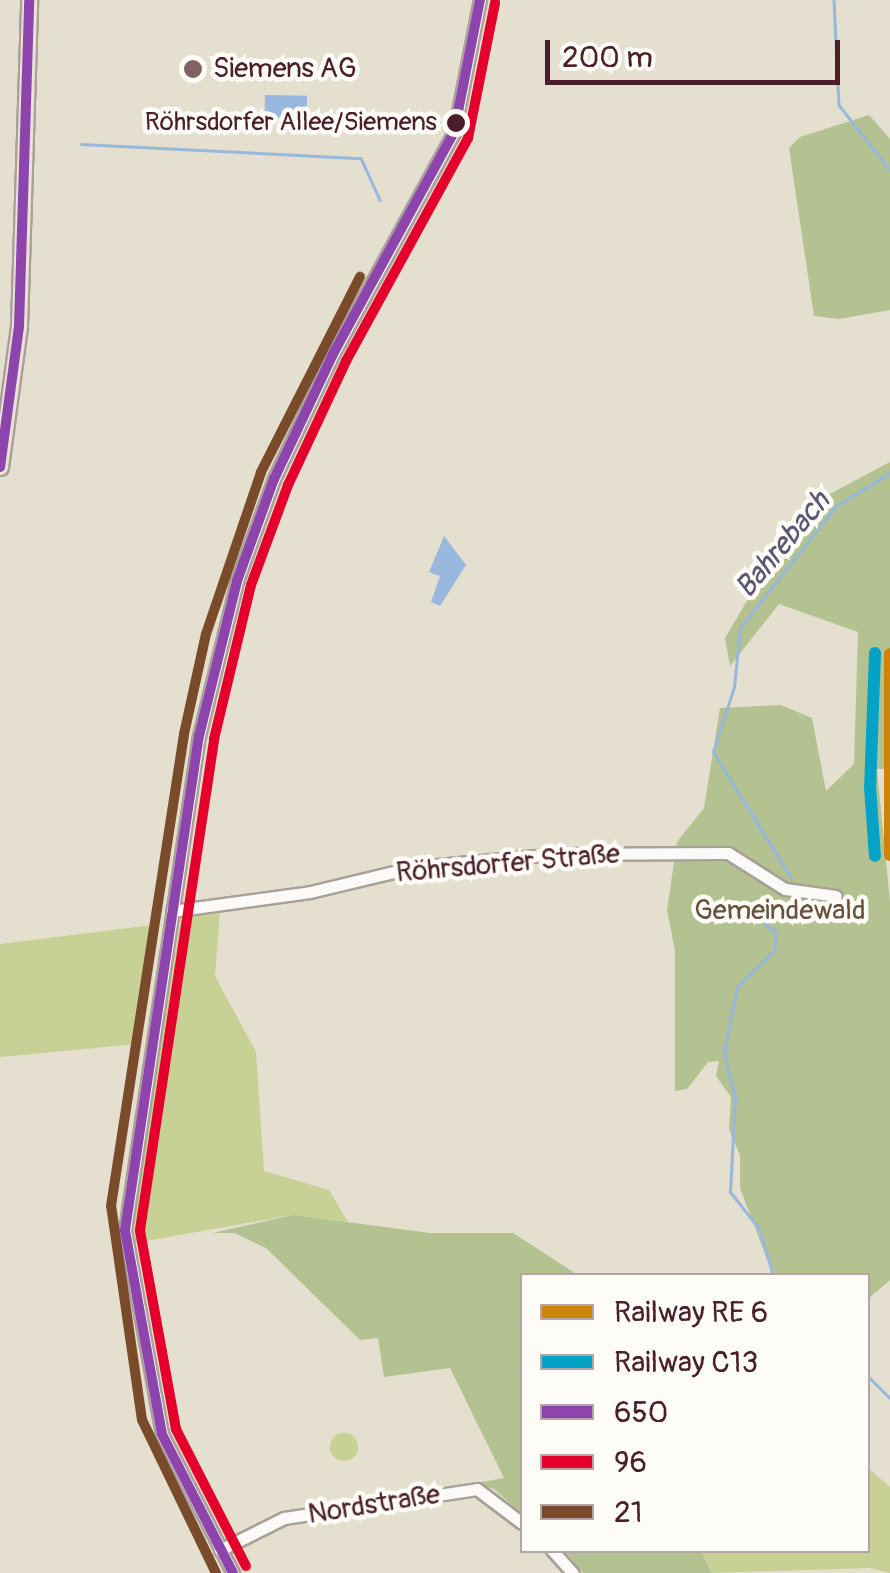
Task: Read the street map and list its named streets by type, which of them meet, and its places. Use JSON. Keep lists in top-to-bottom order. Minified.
{"streets":{"street":["Röhrsdorfer Straße","Nordstraße"]},"water":["Bahrebach"],"parks":["Gemeindewald"],"places":["Siemens AG","Röhrsdorfer Allee/Siemens"],"lines":["transit line 650","transit line 96","transit line 21","rail line C13"],"legend":["Railway RE 6","Railway C13","650","96","21"],"scale_bar":"200 m"}
